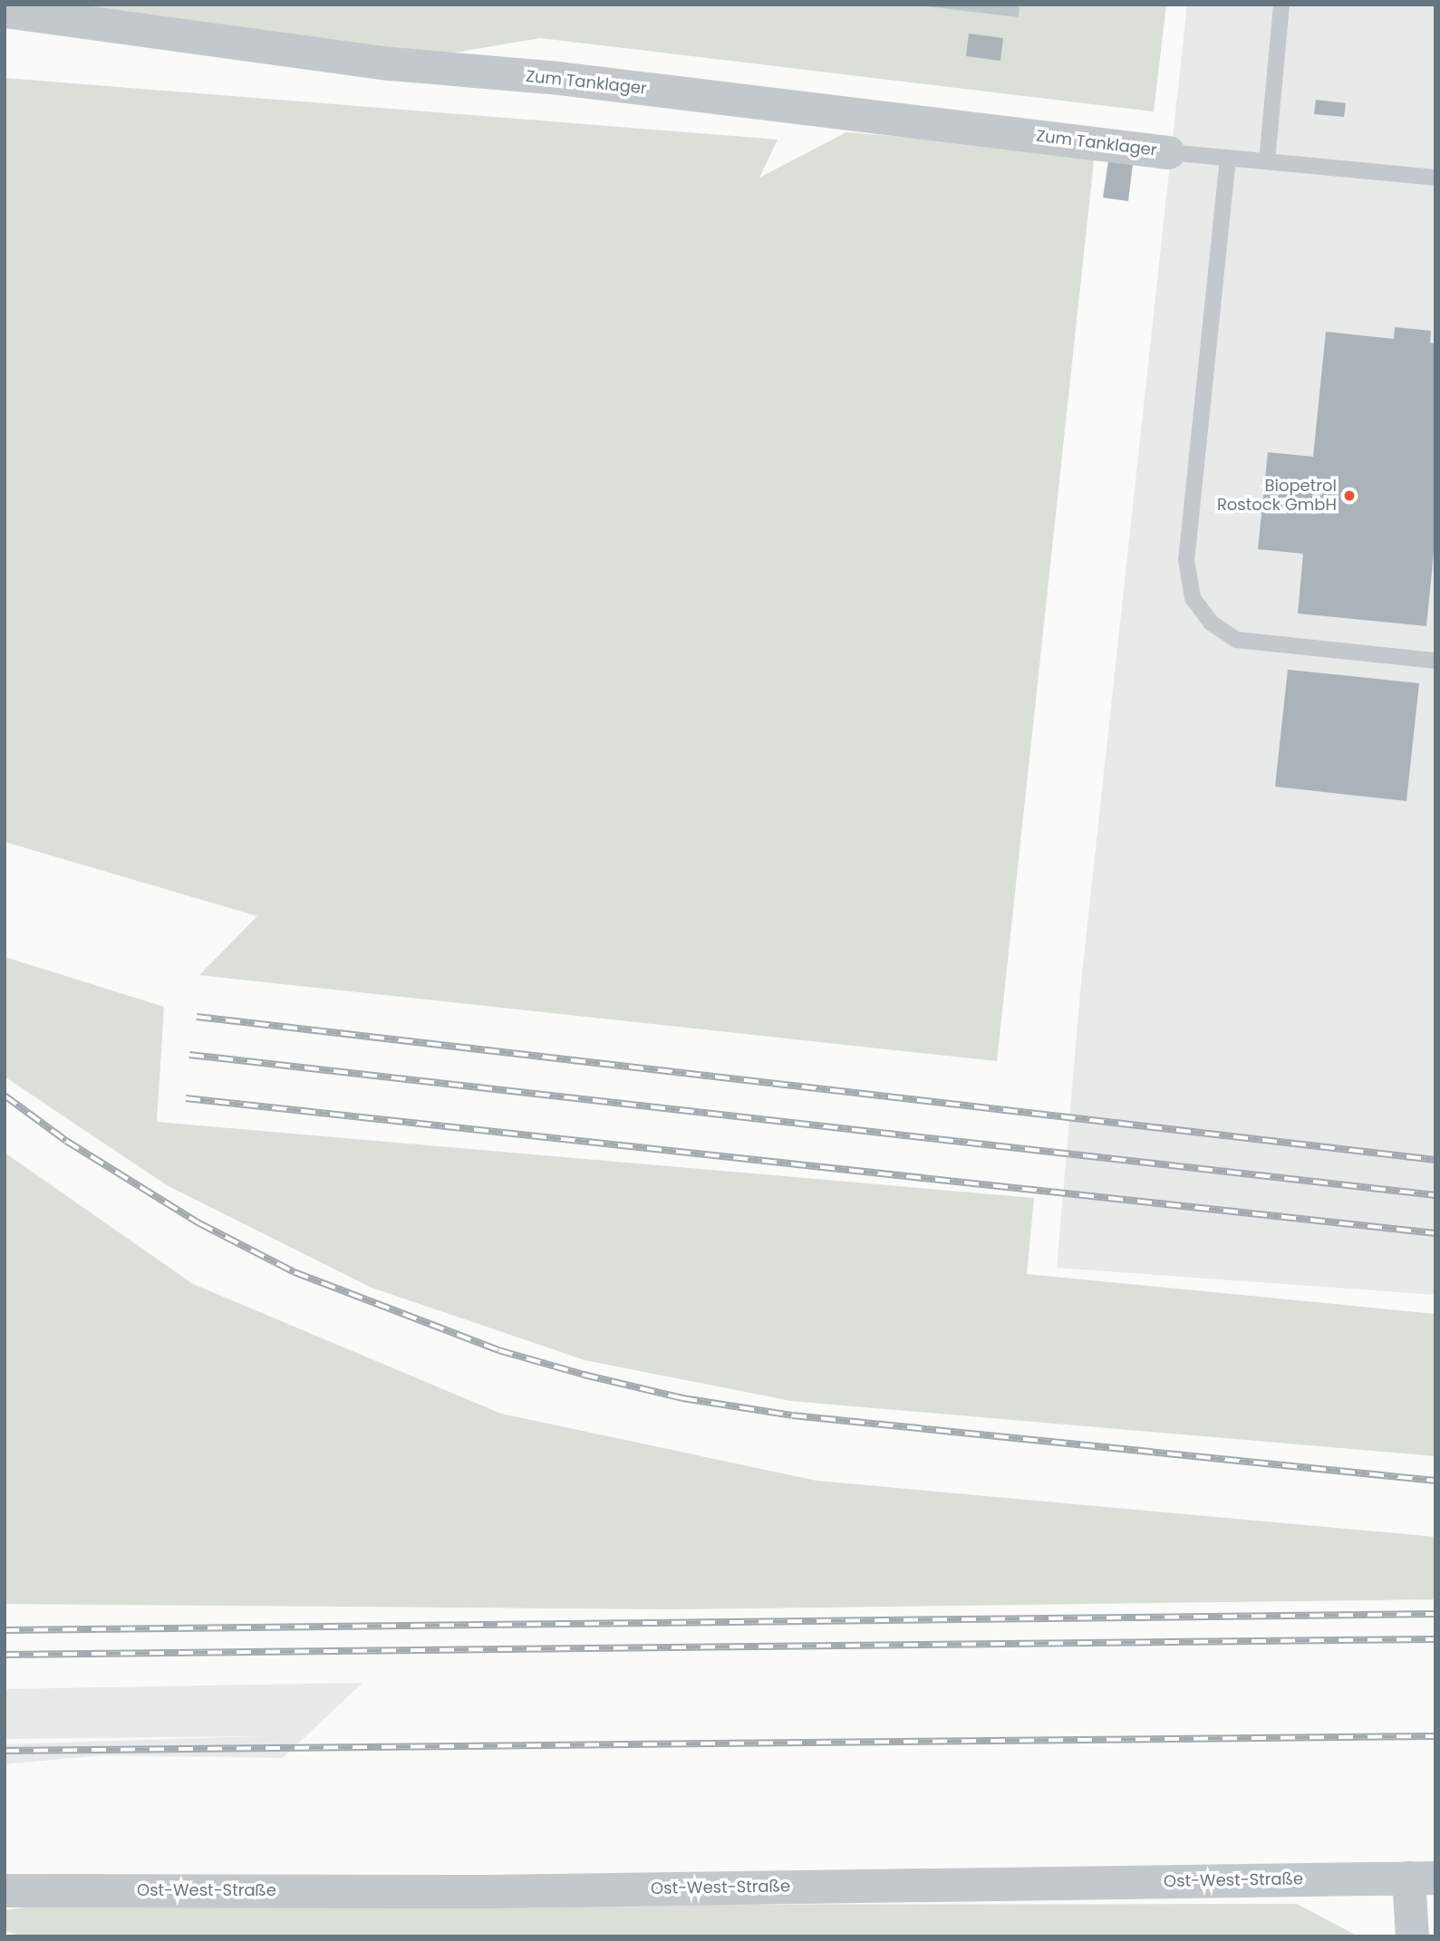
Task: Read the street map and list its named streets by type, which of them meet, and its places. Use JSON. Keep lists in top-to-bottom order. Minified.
{"streets":{"street":["Zum Tanklager","Ost-West-Straße"]},"places":["Biopetrol Rostock GmbH"]}
